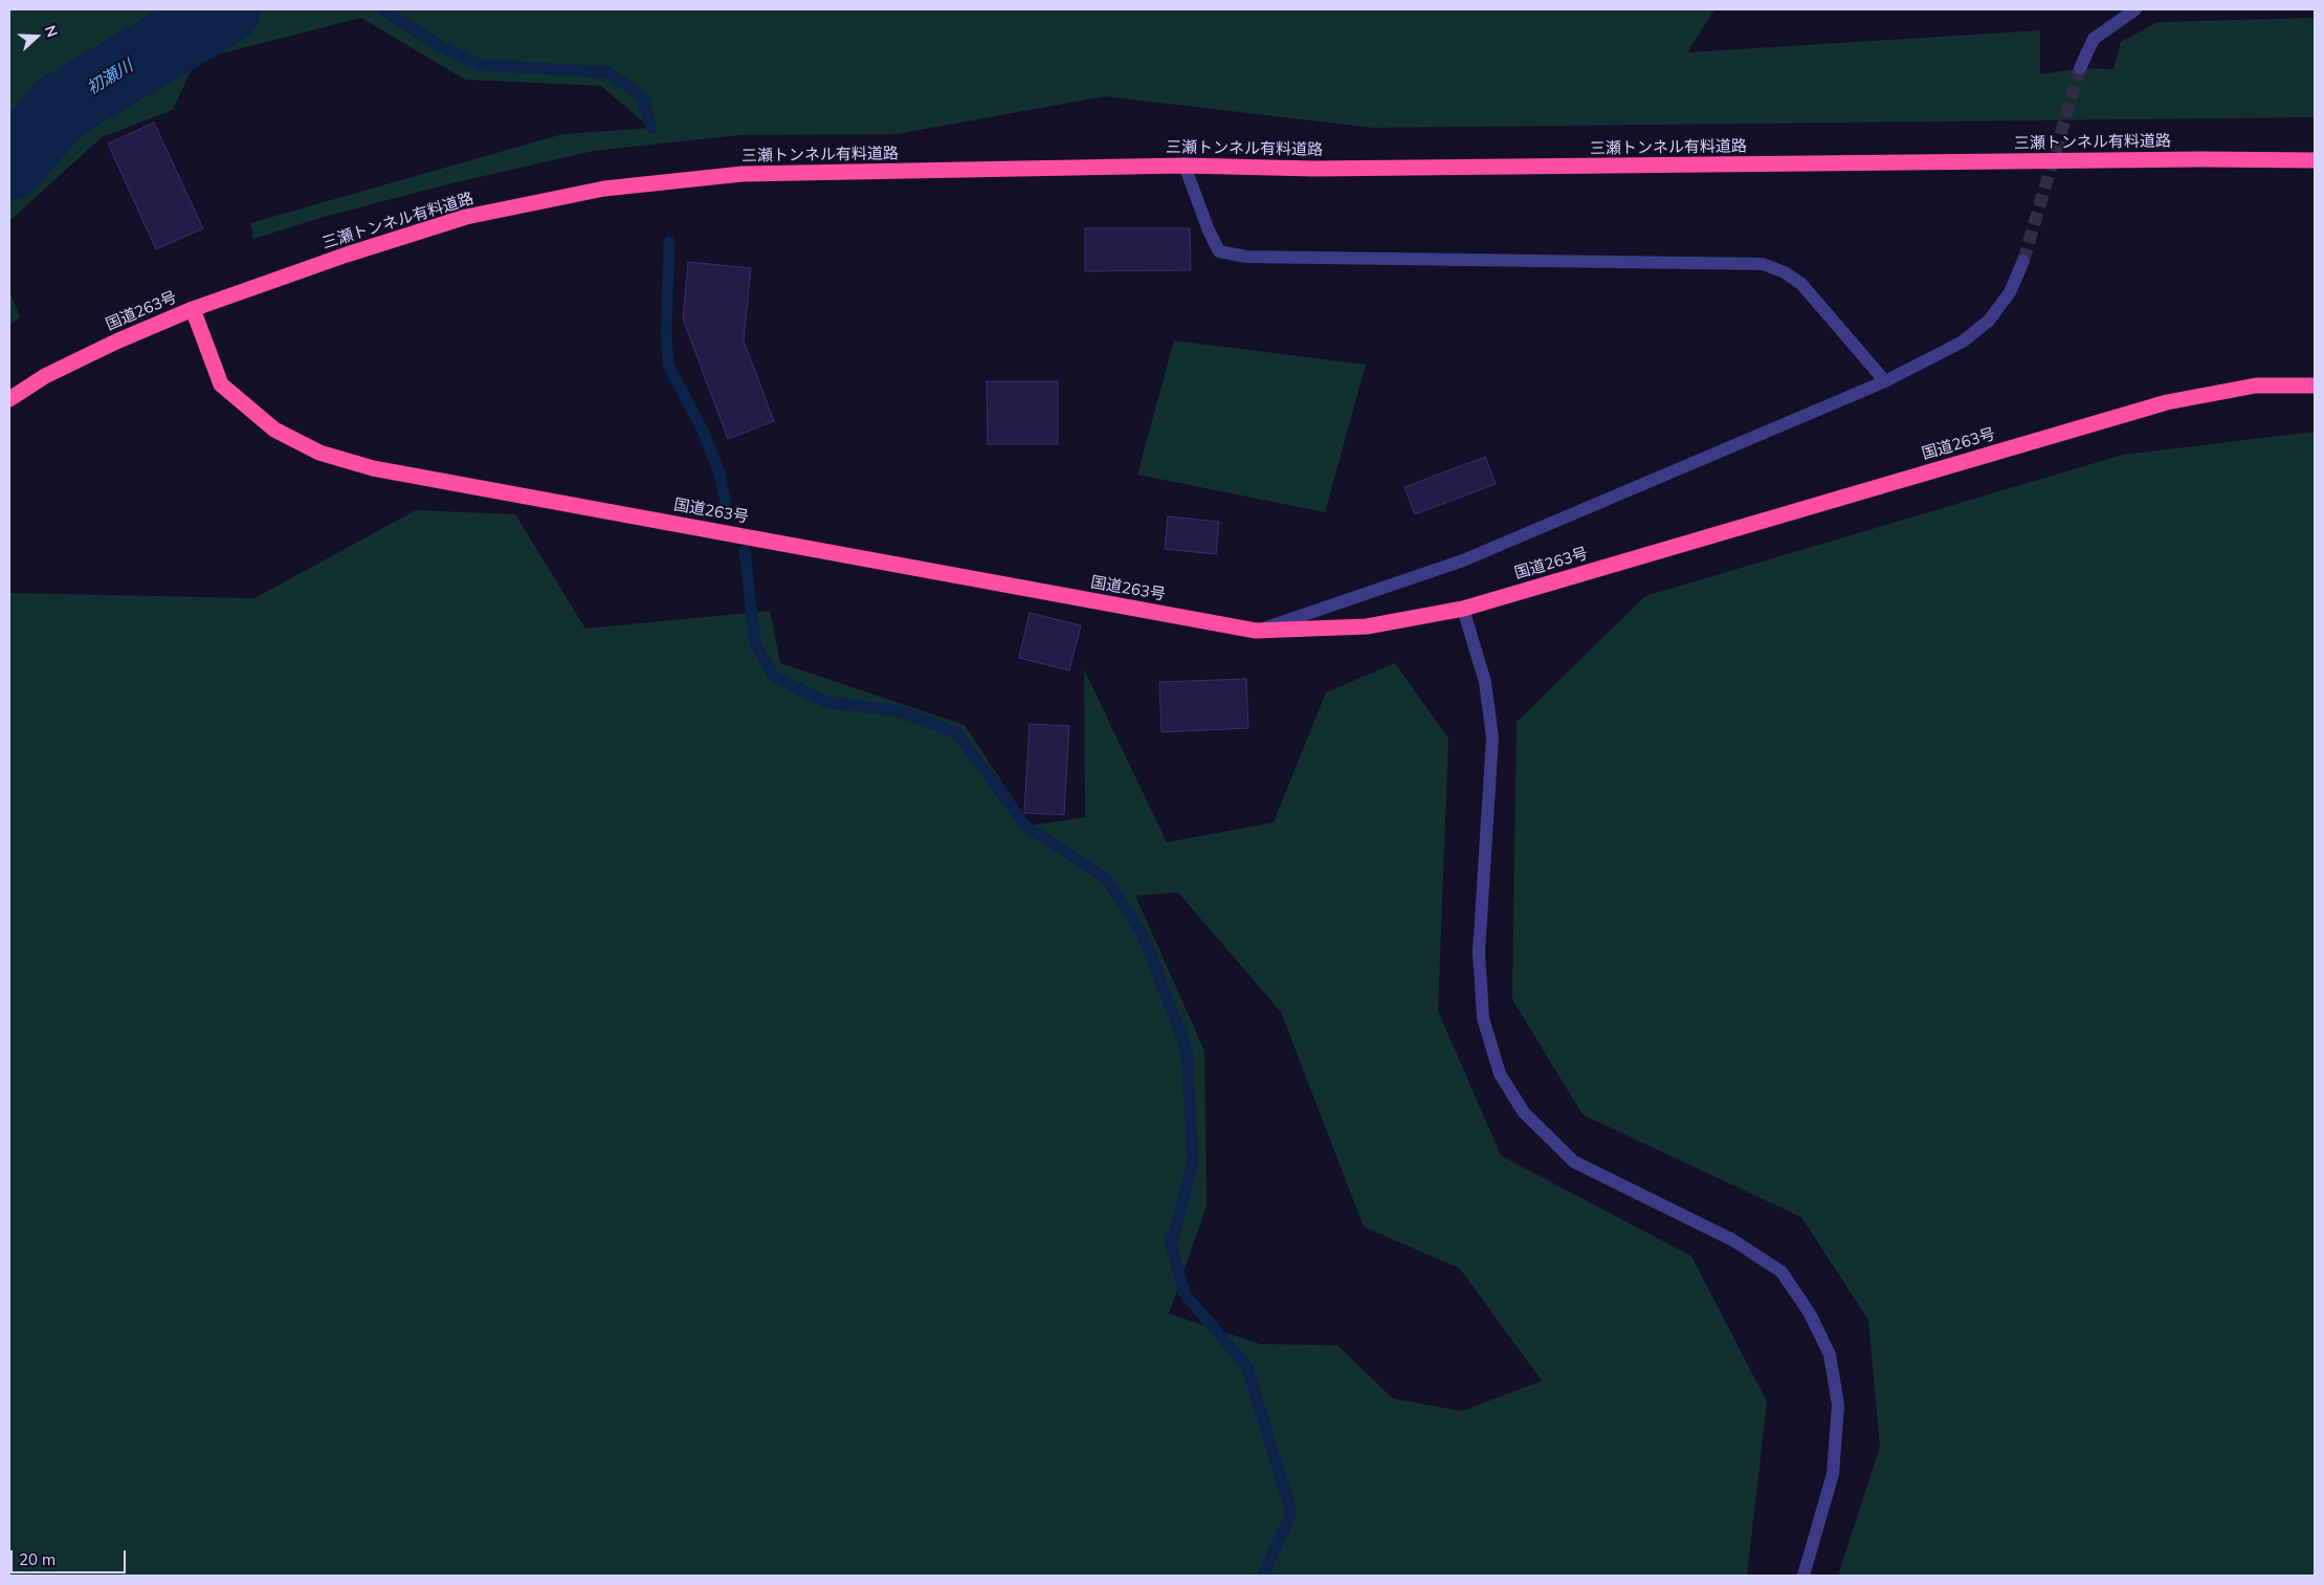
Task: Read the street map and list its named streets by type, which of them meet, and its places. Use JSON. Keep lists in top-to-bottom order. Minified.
{"streets":{"highway":["三瀬トンネル有料道路","国道263号"]},"crossings":[["三瀬トンネル有料道路","国道263号"]],"water":["初瀬川"],"scale_bar":"20 m","north":"right"}
